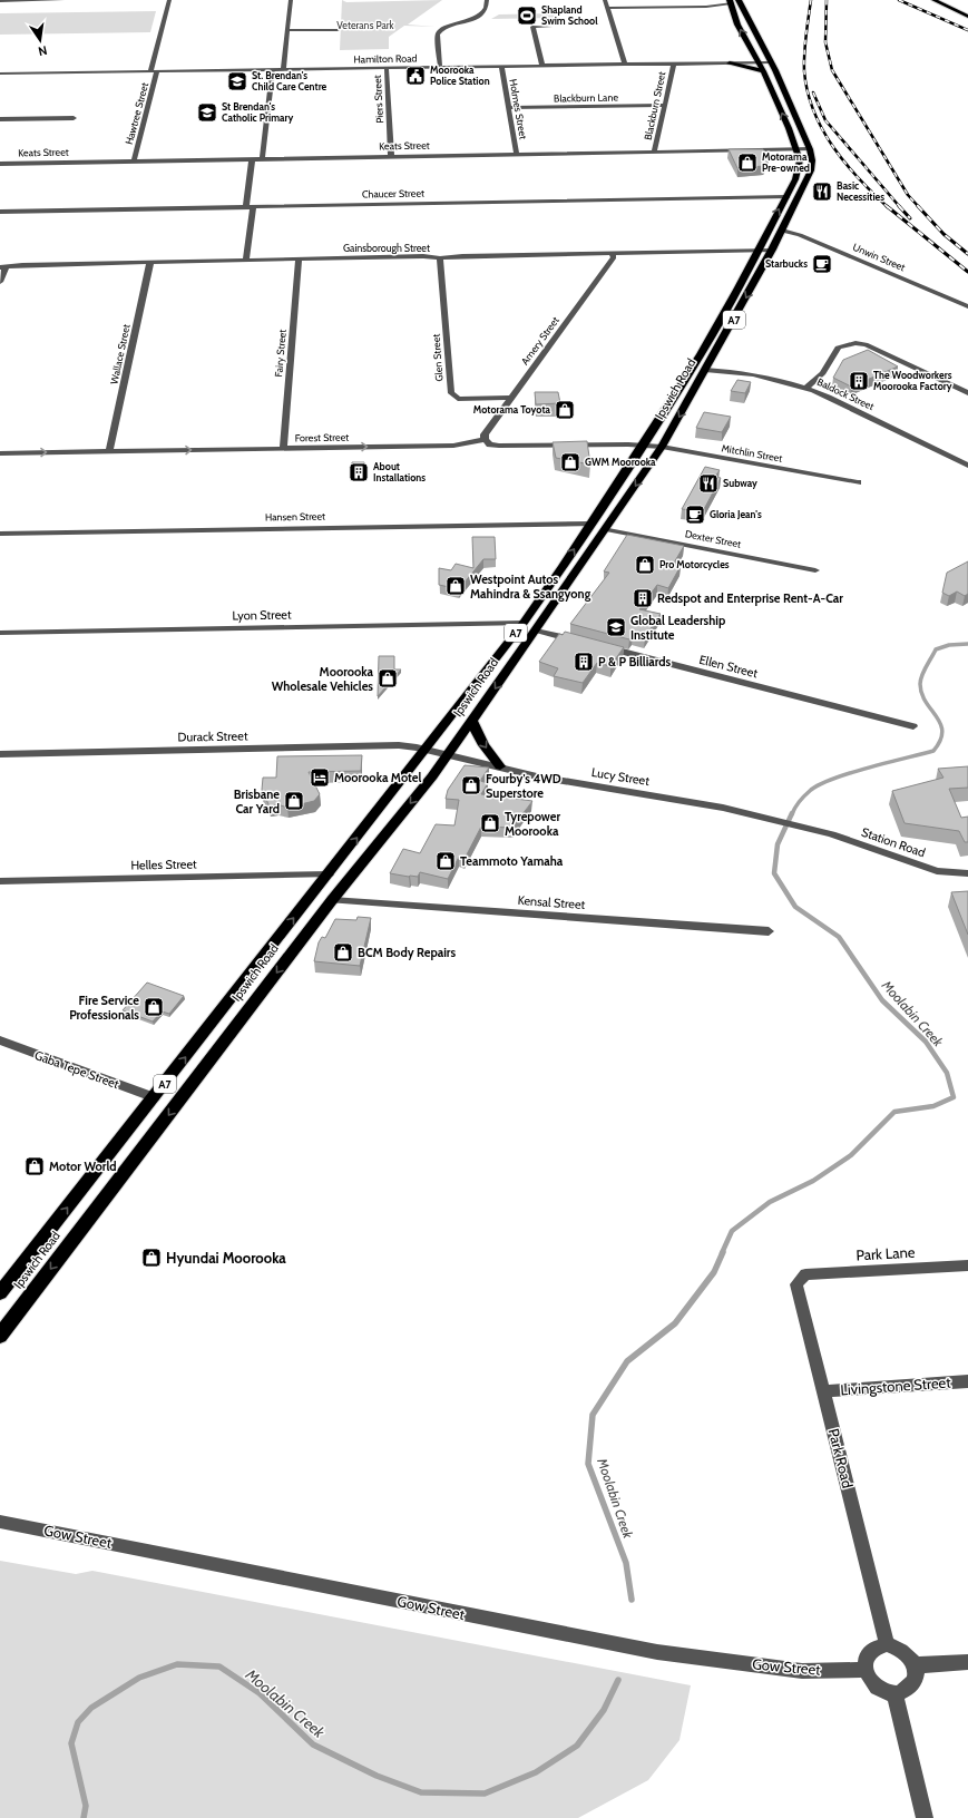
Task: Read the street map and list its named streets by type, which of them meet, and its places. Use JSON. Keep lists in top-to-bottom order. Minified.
{"streets":{"highway":["A7","Ipswich Road"],"street":["Hamilton Road","Blackburn Lane","Piers Street","Blackburn Street","Holmes Street","Hawtree Street","Keats Street","Chaucer Street","Gainsborough Street","Unwin Street","Amery Street","Fairy Street","Wallace Street","Glen Street","Baldock Street","Forest Street","Mitchlin Street","Hansen Street","Dexter Street","Lyon Street","Ellen Street","Durack Street","Lucy Street","Station Road","Helles Street","Kensal Street","Gaba Tepe Street","Park Lane","Livingstone Street","Park Road","Gow Street"]},"crossings":[["Hamilton Road","Piers Street"],["Hamilton Road","Blackburn Street"],["Hamilton Road","Holmes Street"],["Hamilton Road","Hawtree Street"],["Hamilton Road","Ipswich Road"],["Blackburn Lane","Blackburn Street"],["Blackburn Lane","Holmes Street"],["Piers Street","Keats Street"],["Blackburn Street","Keats Street"],["Holmes Street","Keats Street"],["Hawtree Street","Keats Street"],["Keats Street","Ipswich Road"],["Chaucer Street","Ipswich Road"],["Gainsborough Street","Amery Street"],["Gainsborough Street","Fairy Street"],["Gainsborough Street","Wallace Street"],["Gainsborough Street","Glen Street"],["Gainsborough Street","Ipswich Road"],["Unwin Street","Ipswich Road"],["Amery Street","Glen Street"],["Amery Street","Forest Street"],["Fairy Street","Forest Street"],["Wallace Street","Forest Street"],["Ipswich Road","Baldock Street"],["Ipswich Road","Forest Street"],["Ipswich Road","Mitchlin Street"],["Ipswich Road","Hansen Street"],["Ipswich Road","Dexter Street"],["Ipswich Road","Lyon Street"],["Ipswich Road","Durack Street"],["Ipswich Road","Lucy Street"],["Ipswich Road","Helles Street"],["Ipswich Road","Kensal Street"],["Ipswich Road","Gaba Tepe Street"],["Forest Street","Mitchlin Street"],["Durack Street","Lucy Street"],["Lucy Street","Station Road"],["Park Lane","Park Road"],["Livingstone Street","Park Road"],["Park Road","Gow Street"]],"one_way":["Forest Street"],"water":["Moolabin Creek"],"parks":["Veterans Park"],"places":{"sports":["Shapland Swim School"],"public building":["Moorooka Police Station"],"school or university":["St. Brendan's Child Care Centre","St Brendan's Catholic Primary","Global Leadership Institute"],"shop":["Motorama Pre-owned","Motorama Toyota","GWM Moorooka","Pro Motorcycles","Westpoint Autos Mahindra & Ssangyong","Moorooka Wholesale Vehicles","Fourby's 4WD Superstore","Brisbane Car Yard","Tyrepower Moorooka","Teammoto Yamaha","BCM Body Repairs","Fire Service Professionals","Motor World","Hyundai Moorooka"],"restaurant":["Basic Necessities","Subway"],"cafe":["Starbucks","Gloria Jean's"],"building":["The Woodworkers Moorooka Factory","About Installations","Redspot and Enterprise Rent-A-Car","P & P Billiards"],"hotel":["Moorooka Motel"]},"north":"bottom"}
